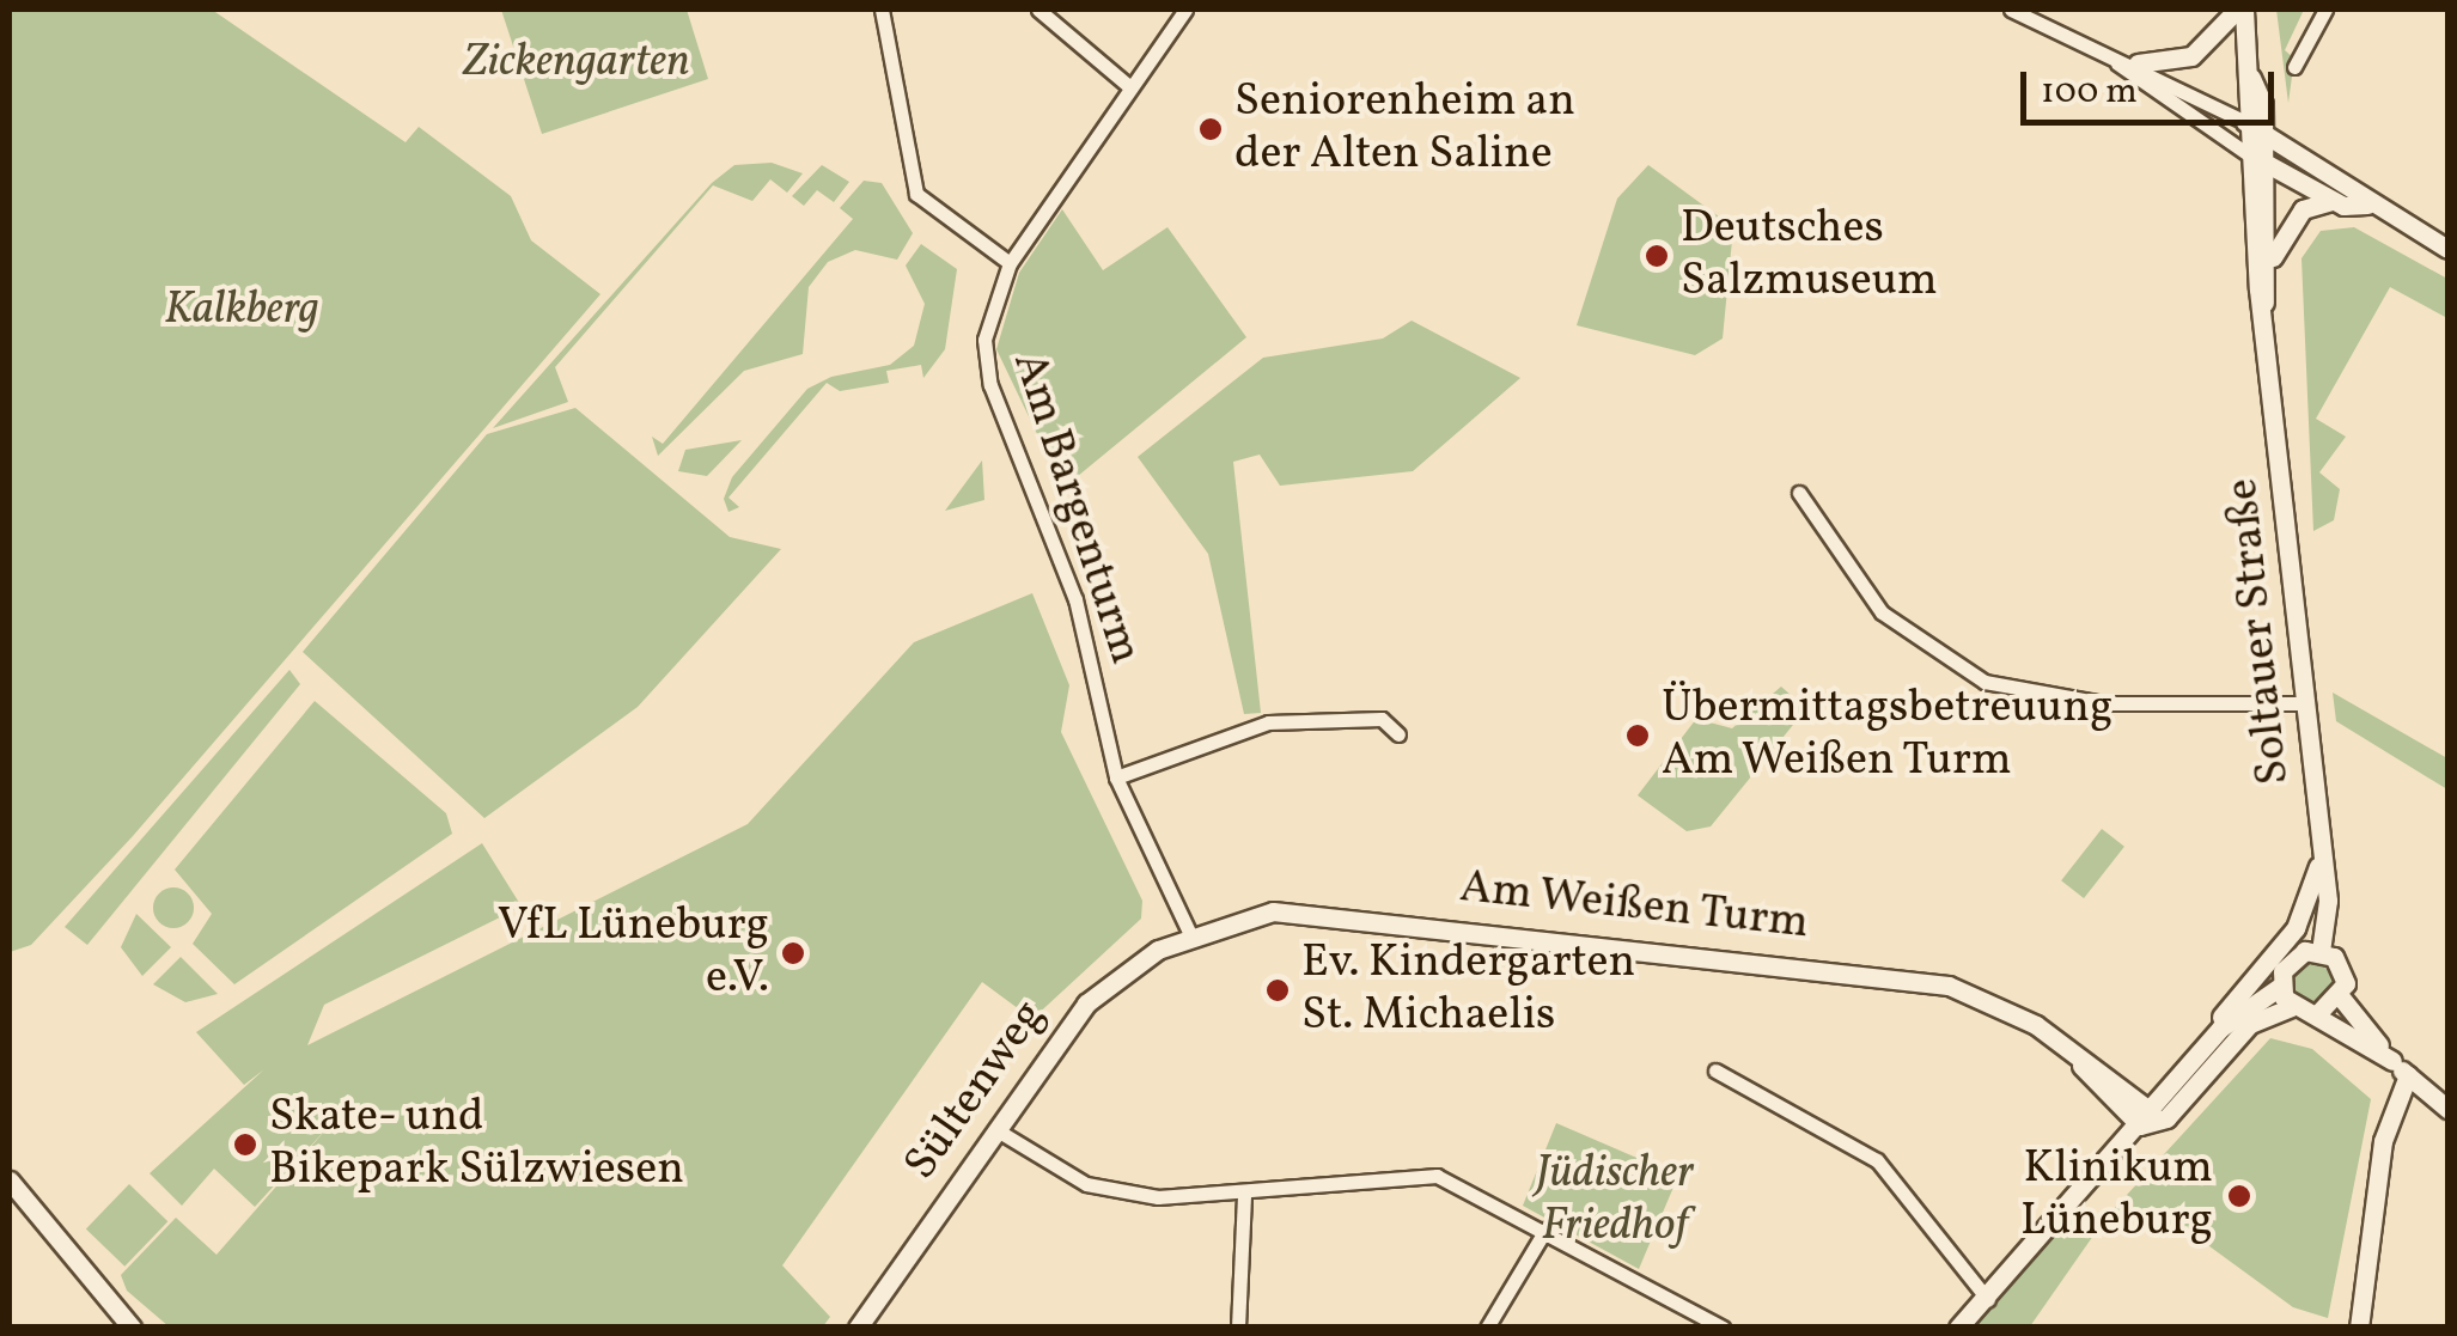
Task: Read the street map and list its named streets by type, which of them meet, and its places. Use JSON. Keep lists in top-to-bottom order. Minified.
{"streets":{"main road":["Soltauer Straße","Am Weißen Turm","Sültenweg"],"street":["Am Bargenturm"]},"crossings":[["Am Bargenturm","Am Weißen Turm"],["Am Bargenturm","Sültenweg"],["Am Weißen Turm","Sültenweg"]],"parks":["Zickengarten","Kalkberg","Jüdischer Friedhof"],"places":["Seniorenheim an der Alten Saline","Deutsches Salzmuseum","Übermittagsbetreuung Am Weißen Turm","VfL Lüneburg e.V.","Ev. Kindergarten St. Michaelis","Skate- und Bikepark Sülzwiesen","Klinikum Lüneburg"],"scale_bar":"100 m"}
